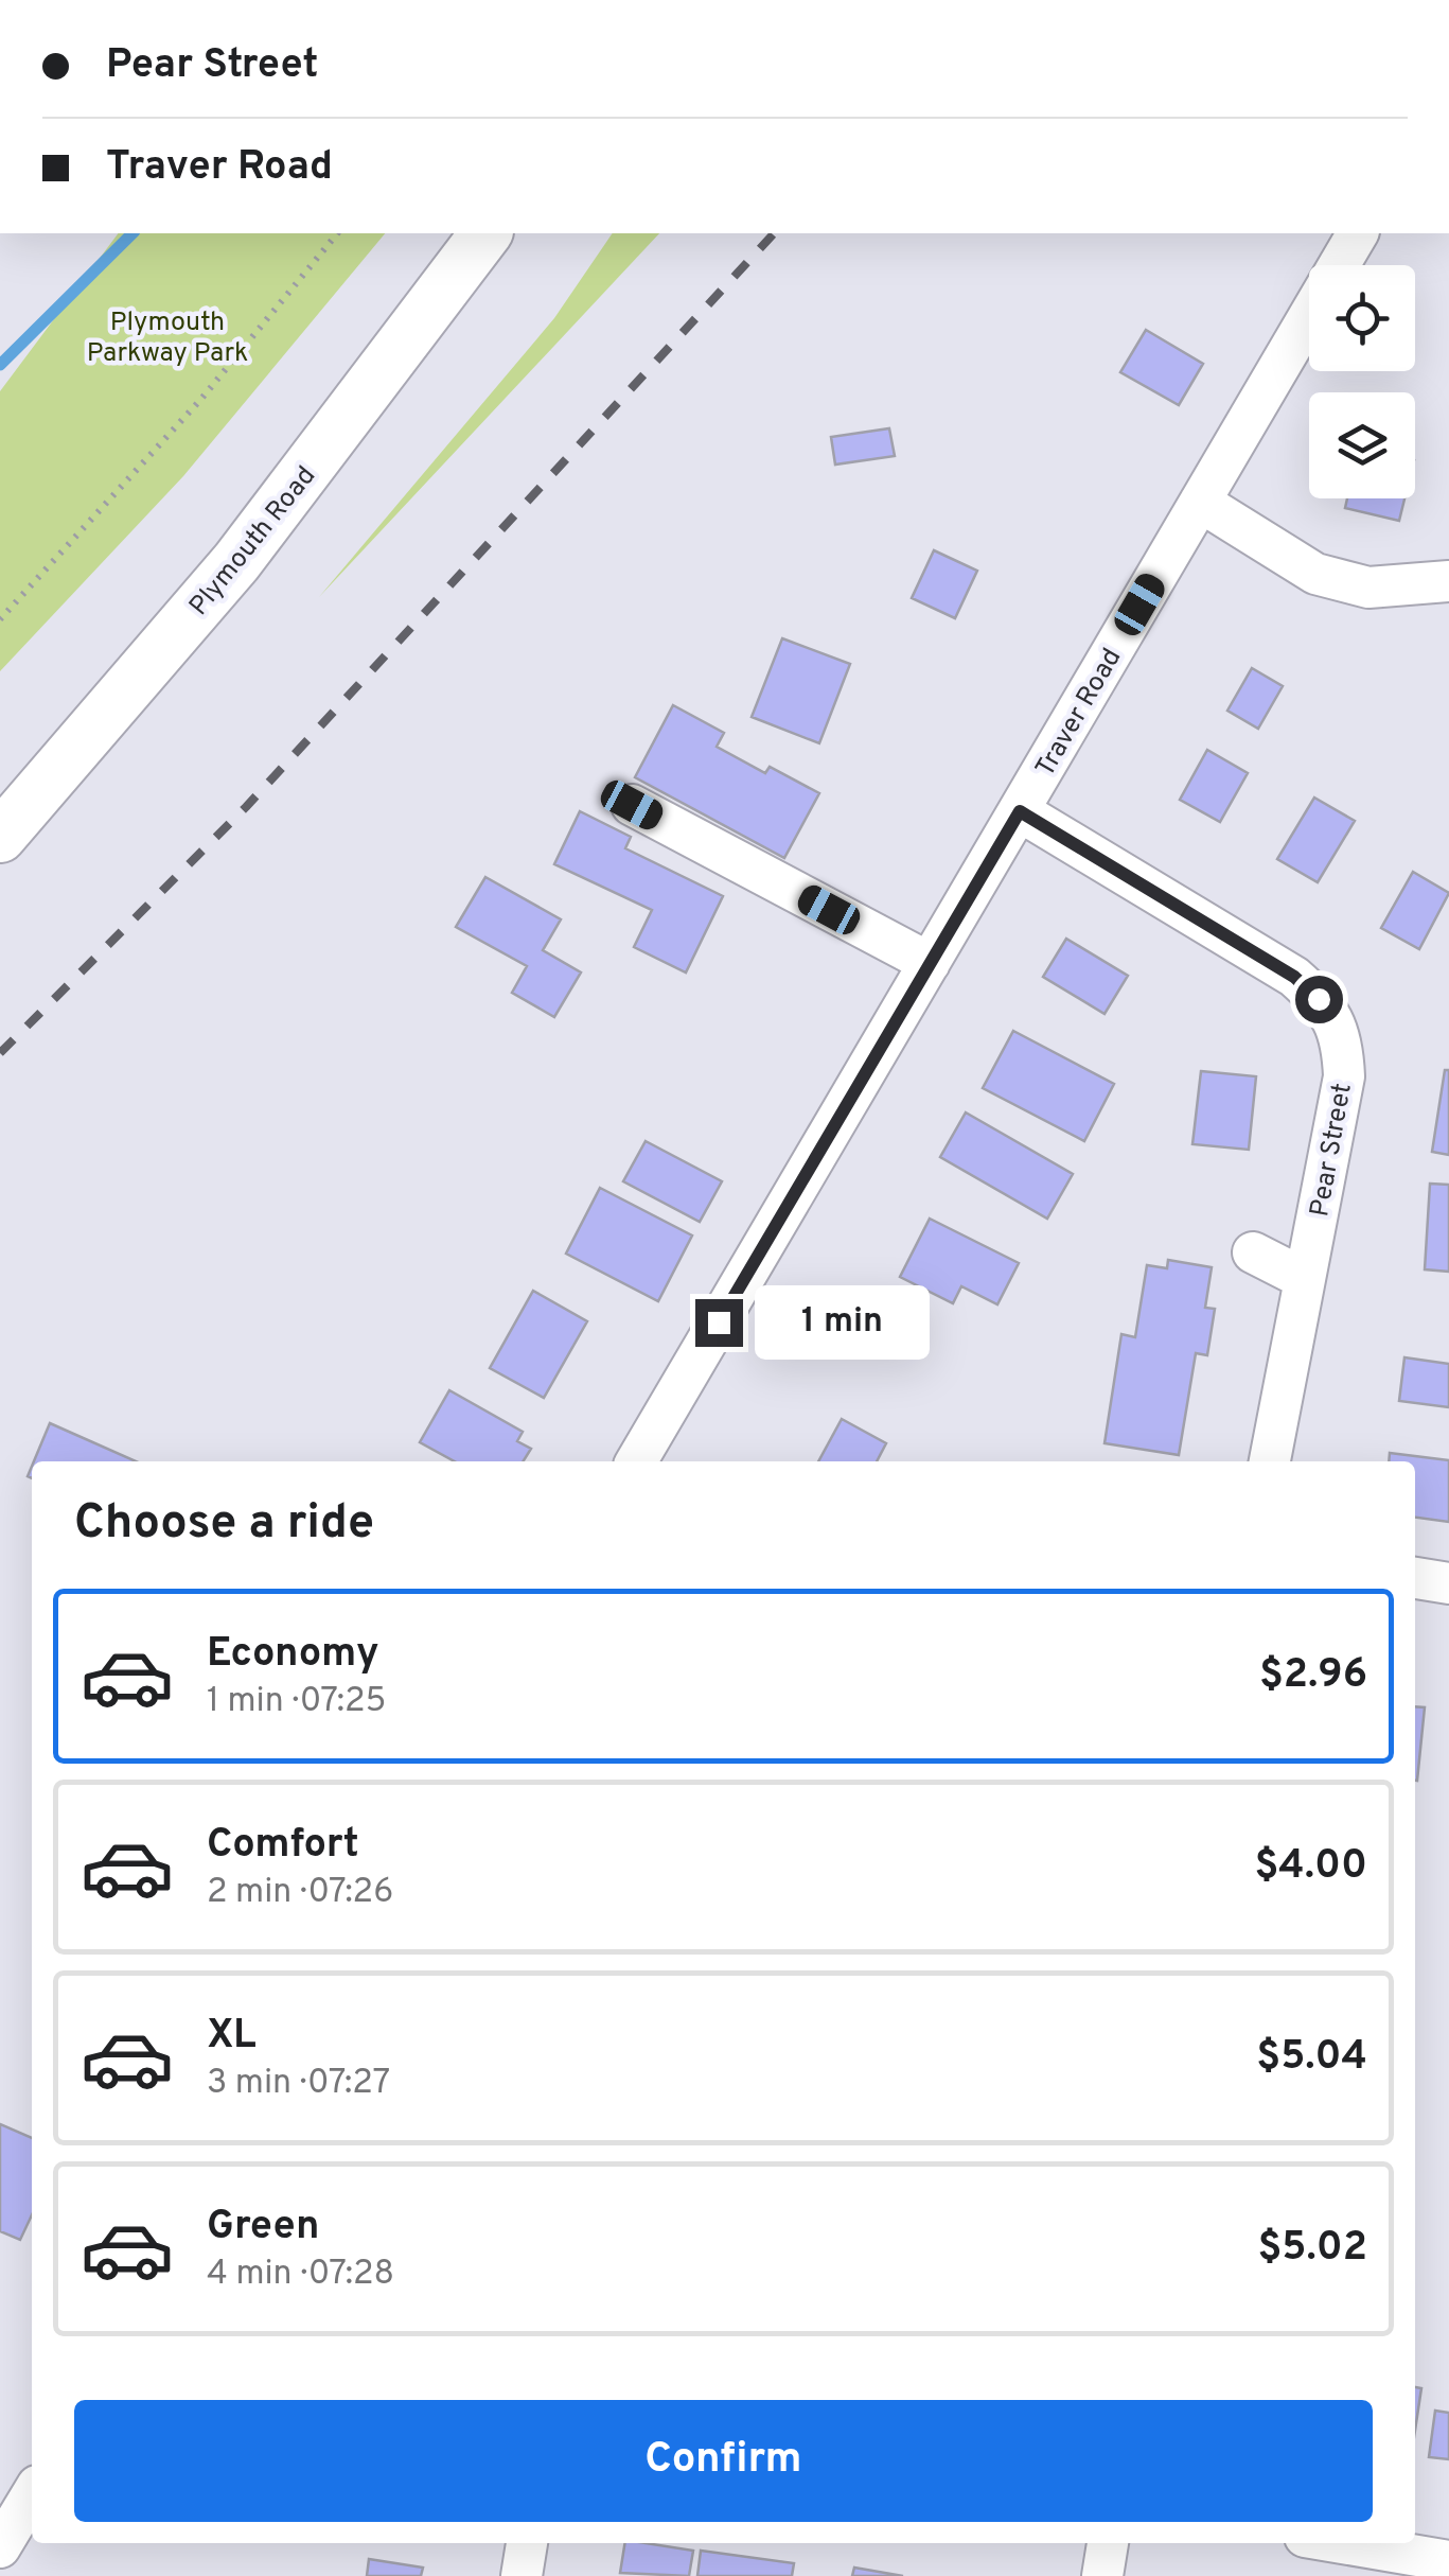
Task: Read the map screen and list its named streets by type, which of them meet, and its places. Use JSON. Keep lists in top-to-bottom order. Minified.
{"streets":{"main road":["Plymouth Road"],"street":["Traver Road","Pear Street"]},"crossings":[["Traver Road","Pear Street"]],"parks":["Plymouth Parkway Park"],"page":{"banner":["Pear Street","Traver Road"],"bubble":"1 min","heading":"Choose a ride","list":[{"name":"Economy","note":"1 min · 07:25","value":"$2.96"},{"name":"Comfort","note":"2 min · 07:26","value":"$4.00"},{"name":"XL","note":"3 min · 07:27","value":"$5.04"},{"name":"Green","note":"4 min · 07:28","value":"$5.02"}],"buttons":"Confirm"}}
